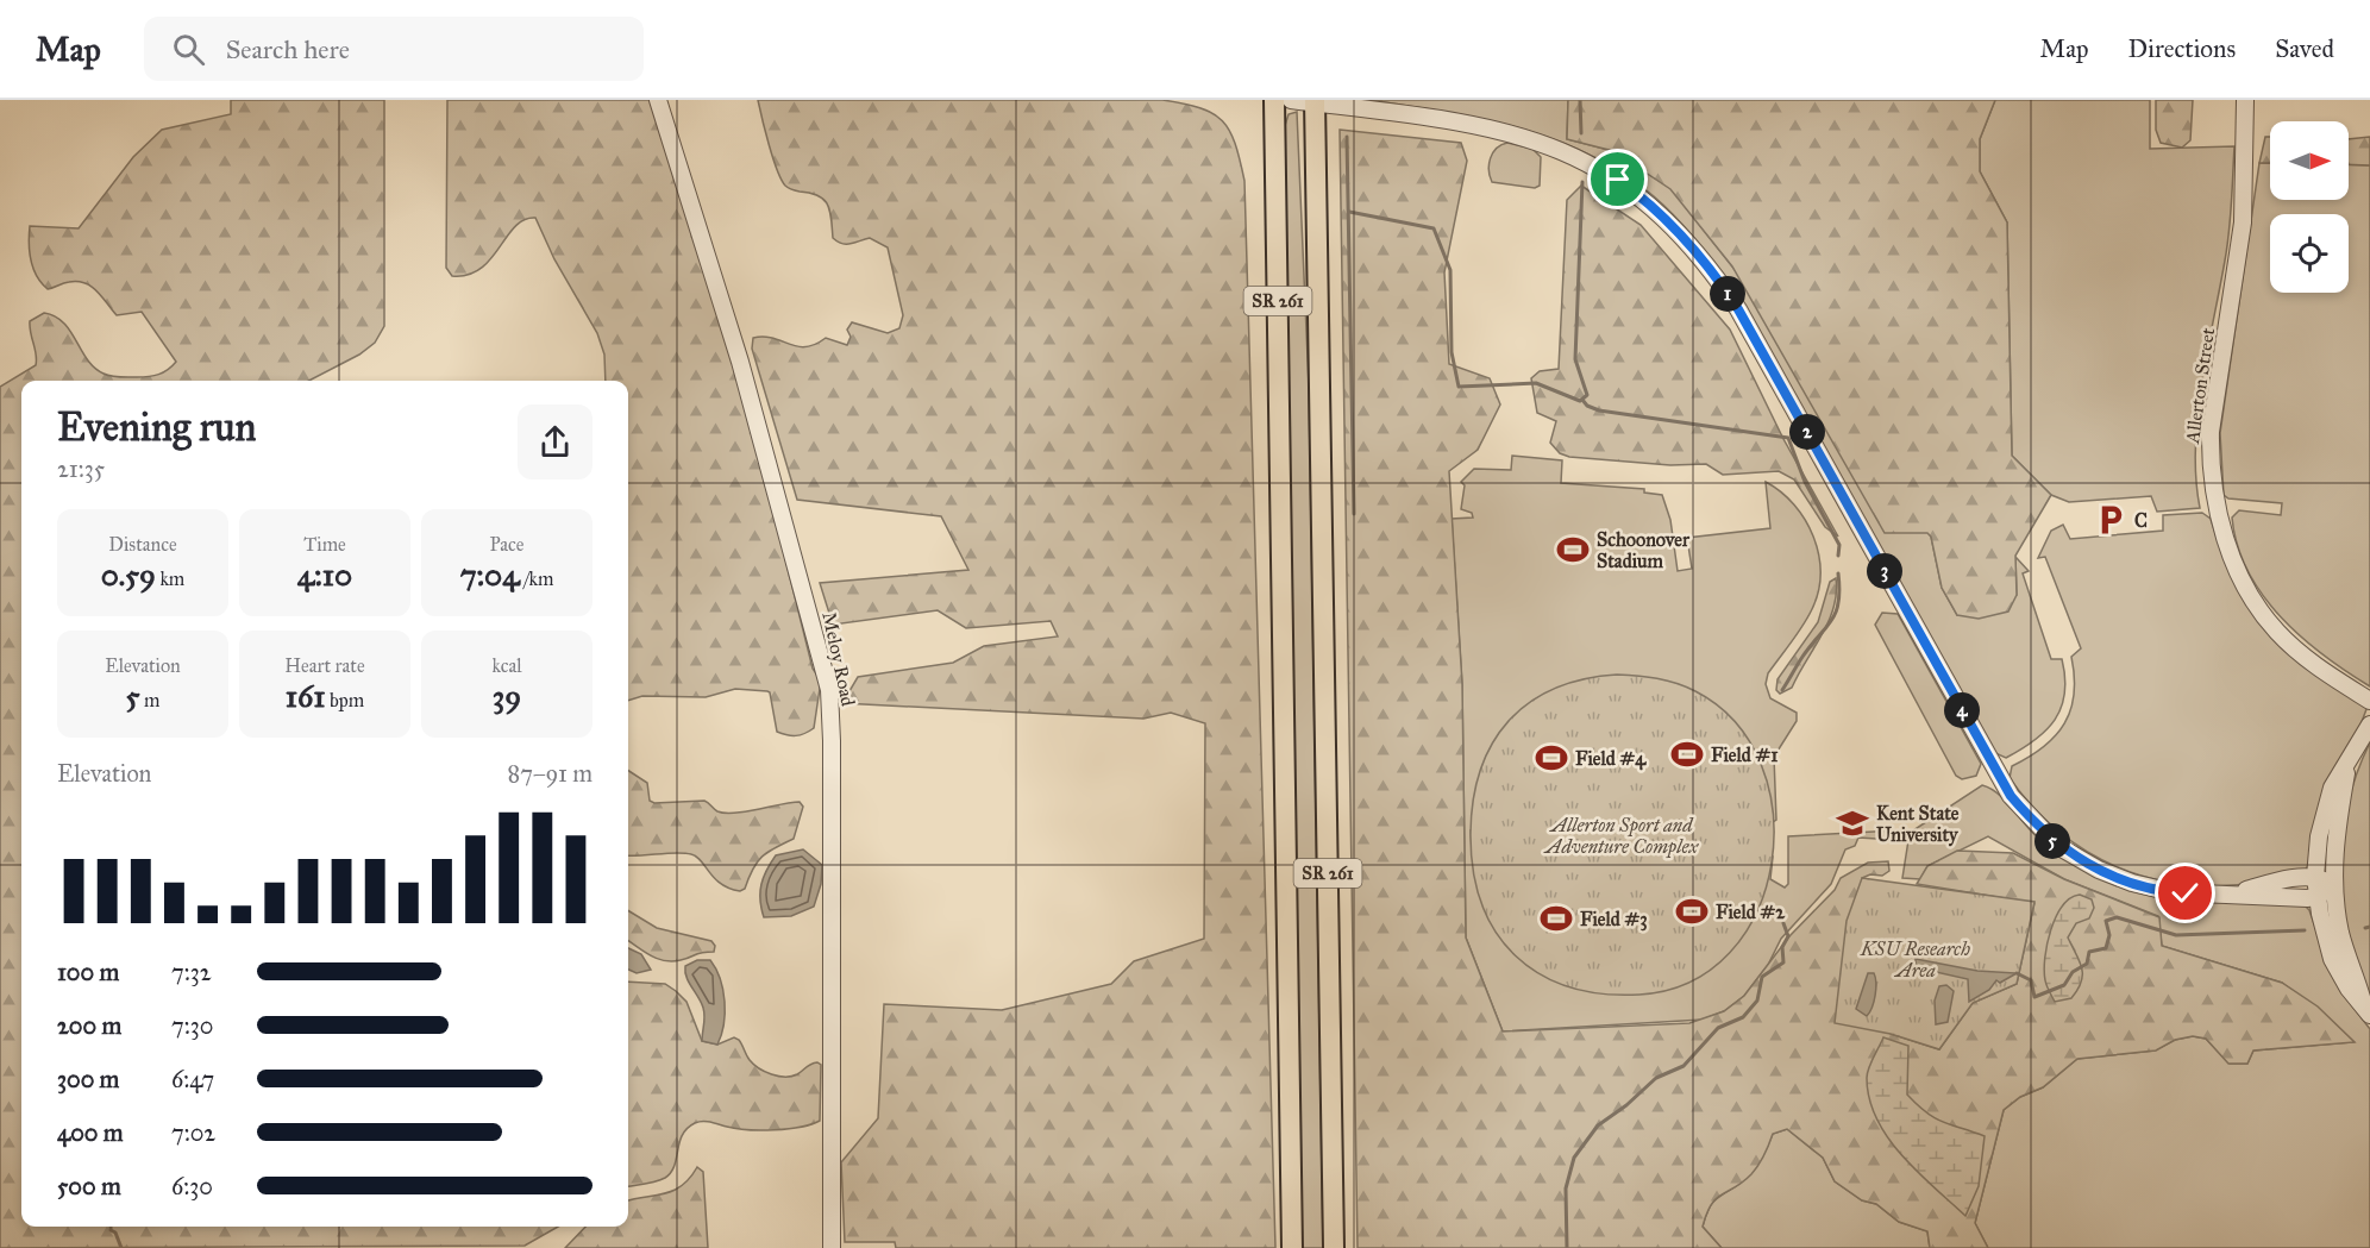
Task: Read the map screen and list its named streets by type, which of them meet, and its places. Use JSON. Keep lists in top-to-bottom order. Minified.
{"streets":{"main road":["SR 261"],"street":["Allerton Street","Meloy Road"]},"parks":["Allerton Sport and Adventure Complex","KSU Research Area"],"places":{"parking":["C"],"sports":["Schoonover Stadium","Field #1","Field #4","Field #2","Field #3"],"school or university":["Kent State University"]},"north":"right","page":{"header":"Map","search":"Search here","nav":["Map","Directions","Saved"],"pins":["1","2","3","4","5"],"heading":["Evening run","21:35"],"stats":[["Distance","0.59 km"],["Time","4:10"],["Pace","7:04 /km"],["Elevation","5 m"],["Heart rate","161 bpm"],["kcal","39"]],"chart":["Elevation","87–91 m"],"list":[{"name":"100 m","note":"7:32"},{"name":"200 m","note":"7:30"},{"name":"300 m","note":"6:47"},{"name":"400 m","note":"7:02"},{"name":"500 m","note":"6:30"}]}}
